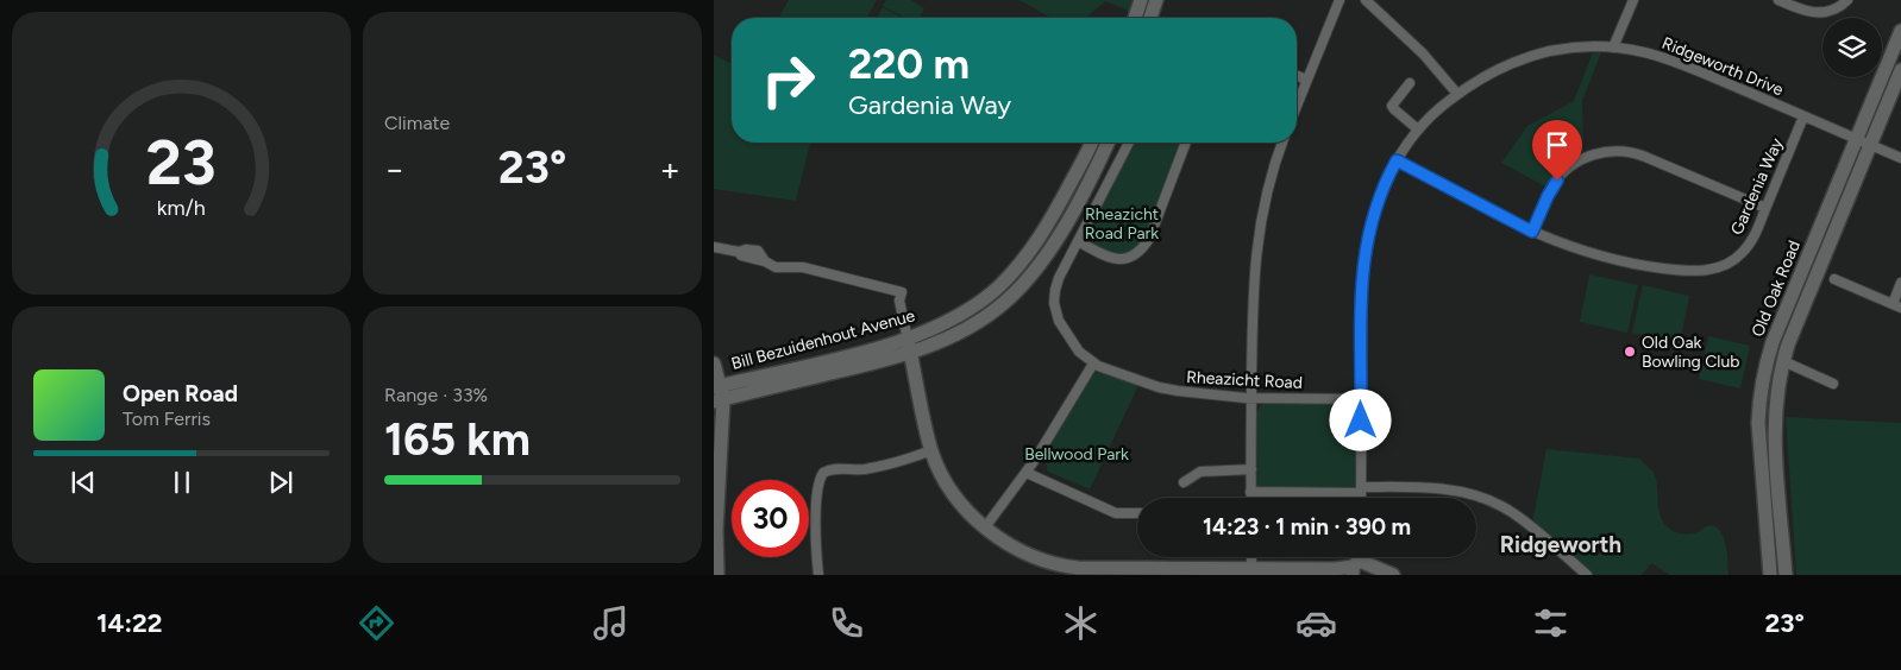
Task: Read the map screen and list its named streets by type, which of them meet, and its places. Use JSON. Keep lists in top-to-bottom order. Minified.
{"streets":{"main road":["Old Oak Road","Bill Bezuidenhout Avenue"],"street":["Ridgeworth Drive","Gardenia Way","Rheazicht Road"]},"crossings":[["Ridgeworth Drive","Gardenia Way"],["Ridgeworth Drive","Old Oak Road"],["Ridgeworth Drive","Rheazicht Road"]],"districts":["Ridgeworth"],"parks":["Rheazicht Road Park","Bellwood Park"],"places":["Old Oak Bowling Club"],"page":{"tile":["Climate",["Range · 33%","165 km"]],"turn":["220 m","Gardenia Way"],"heat":["−","23°","+"],"song":["Open Road","Tom Ferris"],"limit":"30","trip":"14:23 · 1 min · 390 m","tabs":["14:22","23°"],"gauge":["23","km/h"]}}
